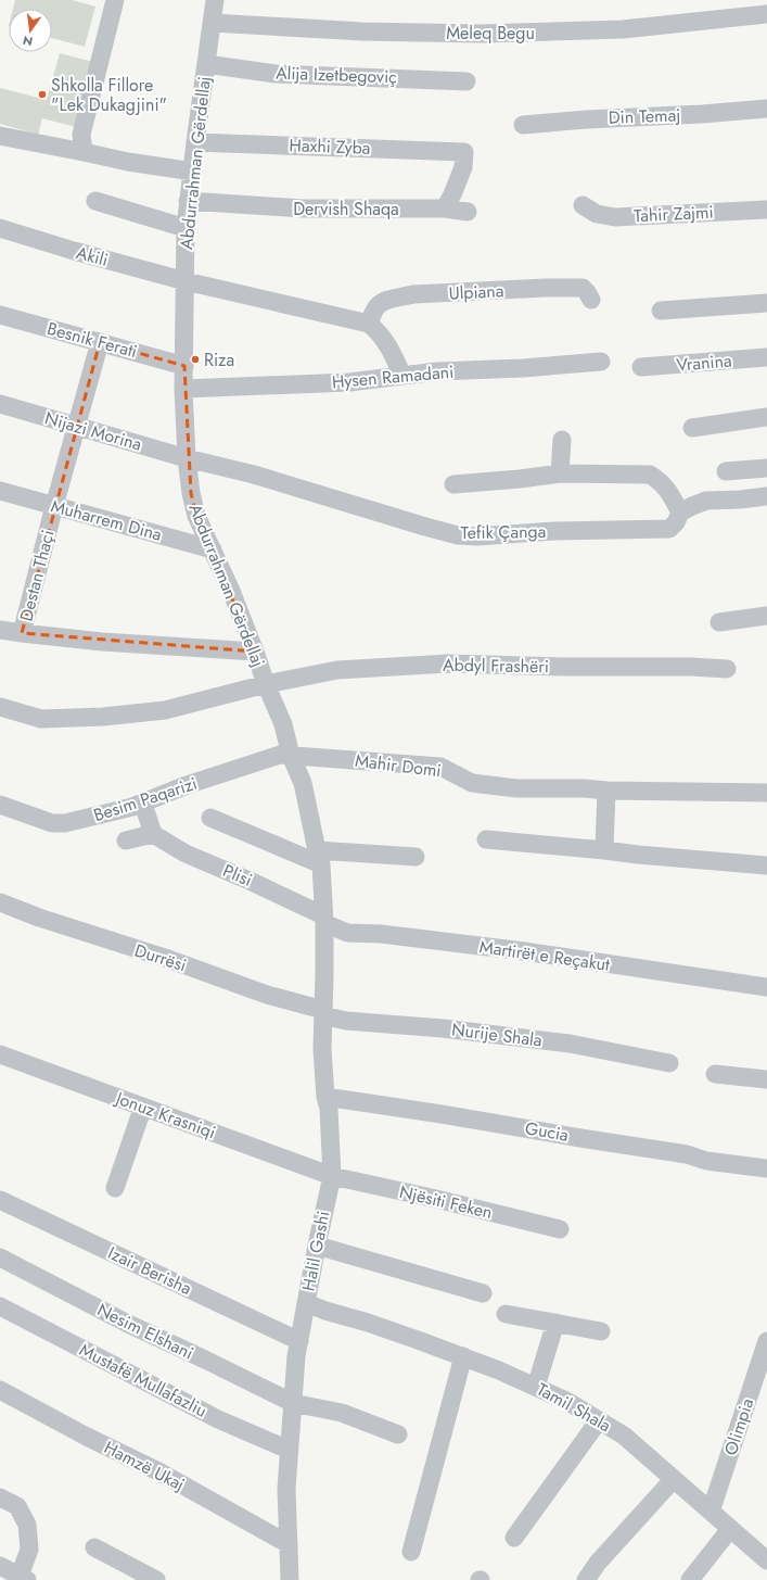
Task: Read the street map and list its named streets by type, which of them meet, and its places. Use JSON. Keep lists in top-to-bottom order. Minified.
{"streets":{"street":["Meleq Begu","Alija Izetbegoviç","Din Temaj","Haxhi Zyba","Abdurrahman Gërdellaj","Dervish Shaqa","Tahir Zajmi","Akili","Ulpiana","Besnik Ferati","Vranina","Hysen Ramadani","Nijazi Morina","Muharrem Dina","Tefik Çanga","Destan Thaçi","Abdyl Frashëri","Mahir Domi","Besim Paqarizi","Plisi","Martirët e Reçakut","Durrësi","Nurije Shala","Jonuz Krasniqi","Gucia","Njësiti Feken","Halil Gashi","Izair Berisha","Nesim Elshani","Mustafë Mullafazliu","Tamil Shala","Olimpia","Hamzë Ukaj"]},"crossings":[["Meleq Begu","Abdurrahman Gërdellaj"],["Alija Izetbegoviç","Abdurrahman Gërdellaj"],["Haxhi Zyba","Abdurrahman Gërdellaj"],["Haxhi Zyba","Dervish Shaqa"],["Abdurrahman Gërdellaj","Dervish Shaqa"],["Abdurrahman Gërdellaj","Akili"],["Abdurrahman Gërdellaj","Besnik Ferati"],["Abdurrahman Gërdellaj","Hysen Ramadani"],["Abdurrahman Gërdellaj","Nijazi Morina"],["Abdurrahman Gërdellaj","Muharrem Dina"],["Abdurrahman Gërdellaj","Tefik Çanga"],["Abdurrahman Gërdellaj","Destan Thaçi"],["Abdurrahman Gërdellaj","Abdyl Frashëri"],["Abdurrahman Gërdellaj","Mahir Domi"],["Abdurrahman Gërdellaj","Besim Paqarizi"],["Abdurrahman Gërdellaj","Plisi"],["Abdurrahman Gërdellaj","Martirët e Reçakut"],["Abdurrahman Gërdellaj","Halil Gashi"],["Besnik Ferati","Destan Thaçi"],["Nijazi Morina","Tefik Çanga"],["Nijazi Morina","Destan Thaçi"],["Muharrem Dina","Destan Thaçi"],["Mahir Domi","Besim Paqarizi"],["Plisi","Martirët e Reçakut"],["Plisi","Halil Gashi"],["Martirët e Reçakut","Halil Gashi"],["Durrësi","Nurije Shala"],["Durrësi","Halil Gashi"],["Nurije Shala","Halil Gashi"],["Jonuz Krasniqi","Njësiti Feken"],["Jonuz Krasniqi","Halil Gashi"],["Gucia","Halil Gashi"],["Njësiti Feken","Halil Gashi"],["Halil Gashi","Izair Berisha"],["Halil Gashi","Nesim Elshani"],["Halil Gashi","Mustafë Mullafazliu"],["Halil Gashi","Tamil Shala"],["Halil Gashi","Hamzë Ukaj"],["Tamil Shala","Olimpia"]],"places":["Shkolla Fillore \"Lek Dukagjini\"","Riza"],"north":"bottom"}
